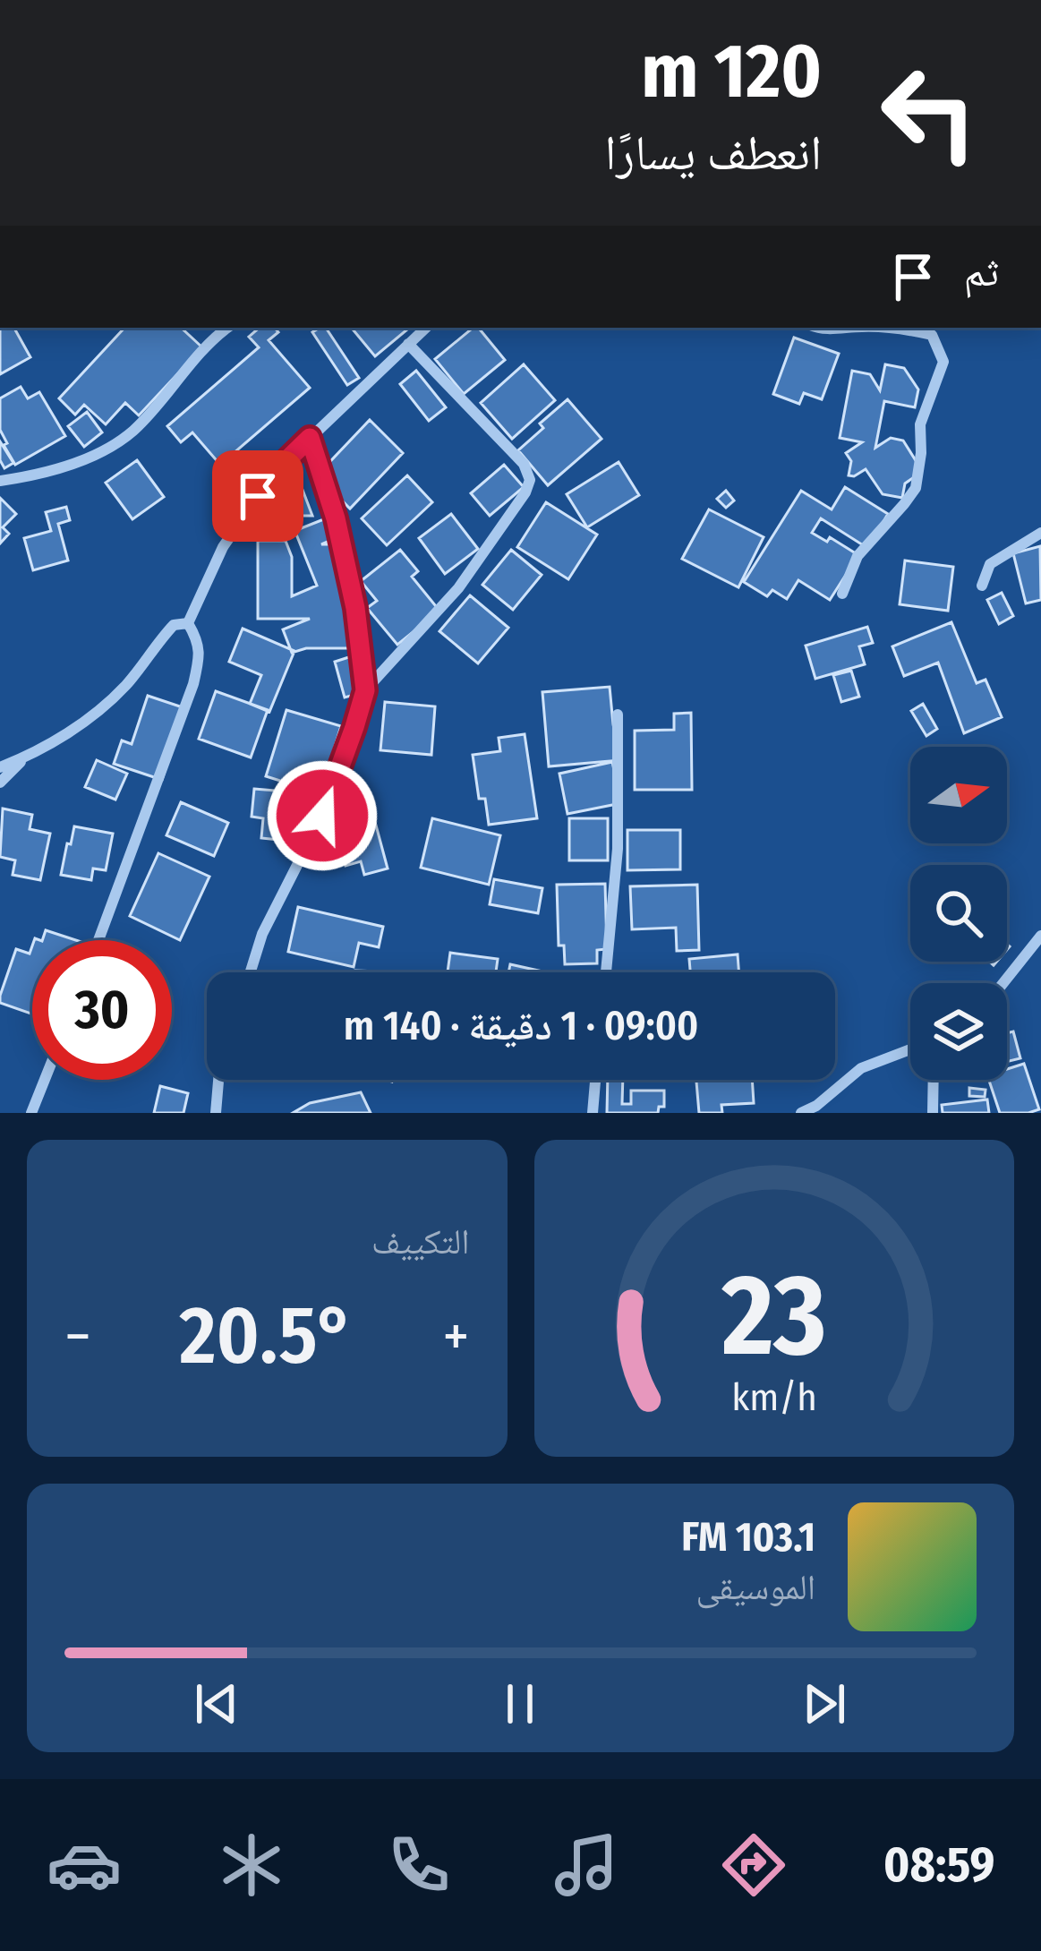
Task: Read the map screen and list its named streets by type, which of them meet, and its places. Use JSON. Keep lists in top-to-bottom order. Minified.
{"north":"right","page":{"turn":["120 m","انعطف يسارًا"],"then":"ثم","limit":"30","trip":"09:00 · 1 دقيقة · 140 m","tile":"التكييف","heat":["−","20.5°","+"],"song":["103.1 FM","الموسيقى"],"tabs":"08:59","gauge":["23","km/h"]}}
